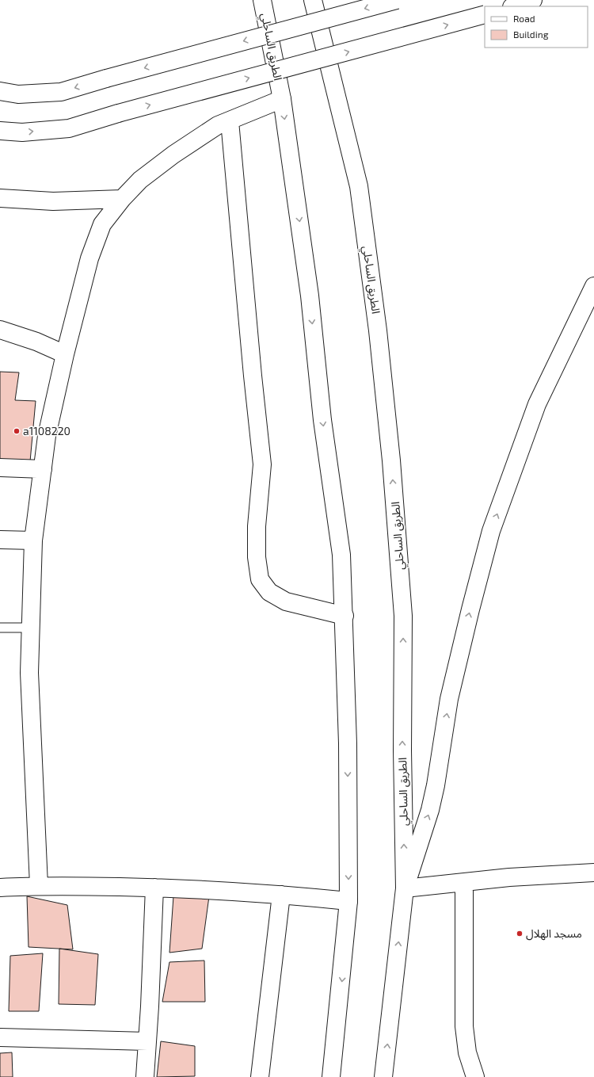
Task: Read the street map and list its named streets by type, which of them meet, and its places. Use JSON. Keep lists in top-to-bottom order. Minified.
{"streets":{"main road":["الطريق الساحلي"]},"places":["a1108220","مسجد الهلال"],"legend":["Road","Building"]}
